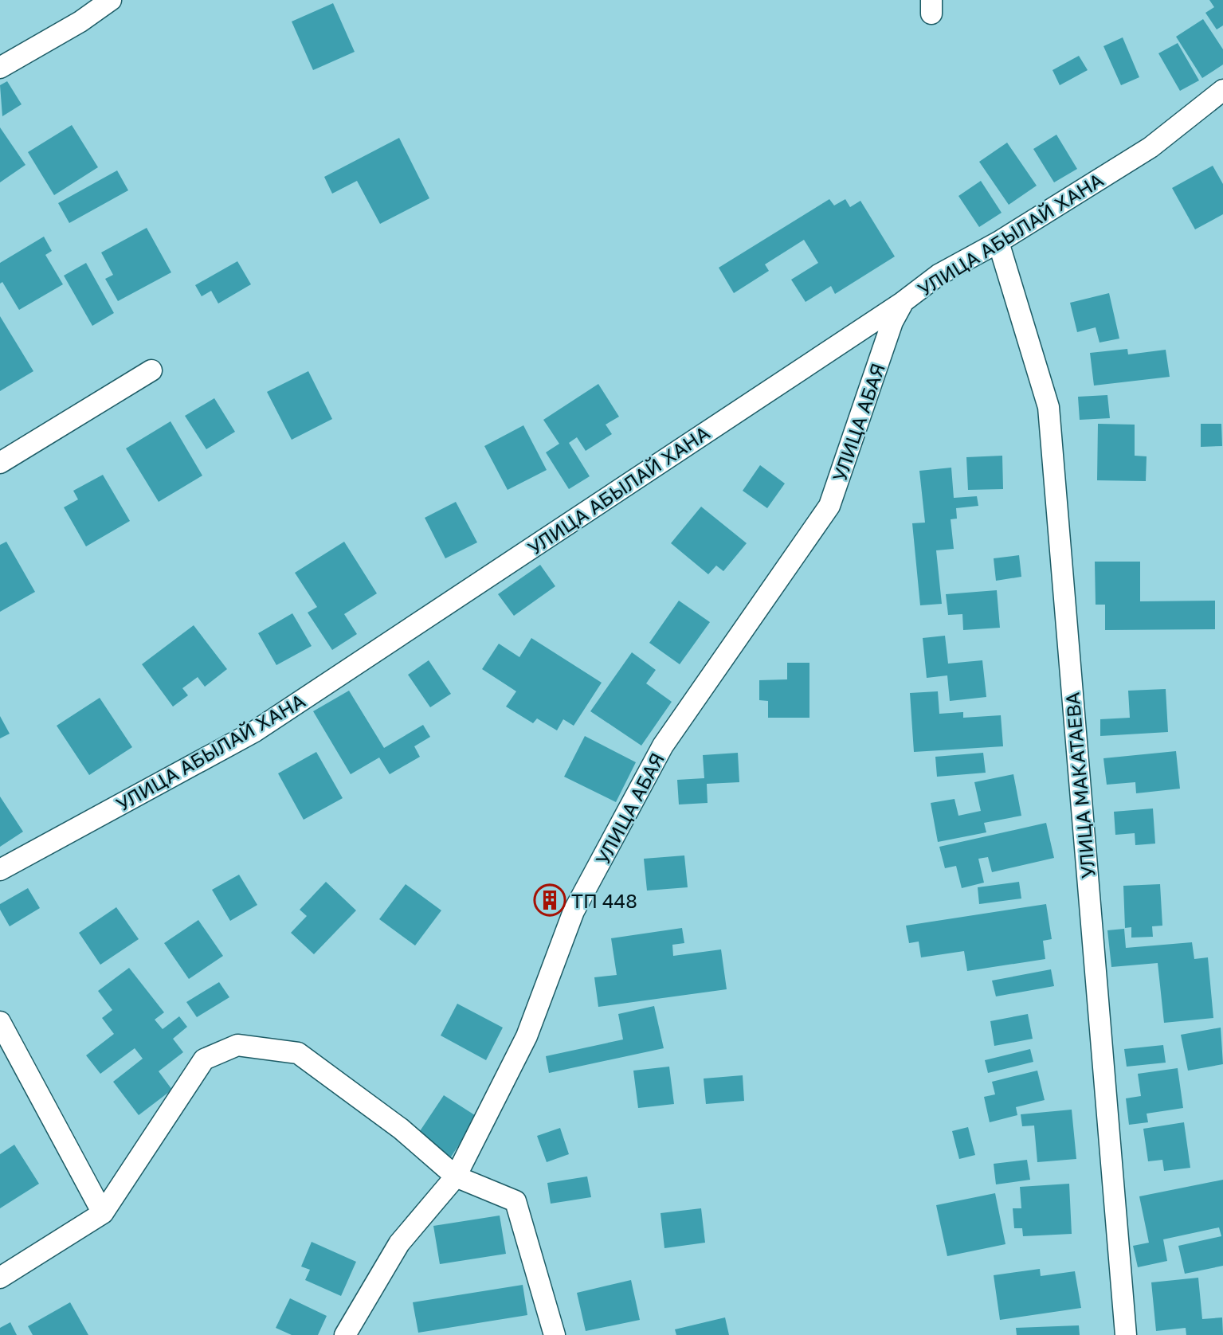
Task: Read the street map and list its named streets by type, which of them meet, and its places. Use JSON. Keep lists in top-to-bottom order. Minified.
{"streets":{"street":["УЛИЦА АБЫЛАЙ ХАНА","УЛИЦА АБАЯ","УЛИЦА МАКАТАЕВА"]},"crossings":[["УЛИЦА АБЫЛАЙ ХАНА","УЛИЦА АБАЯ"],["УЛИЦА АБЫЛАЙ ХАНА","УЛИЦА МАКАТАЕВА"]],"places":{"building":["ТП 448"]}}
